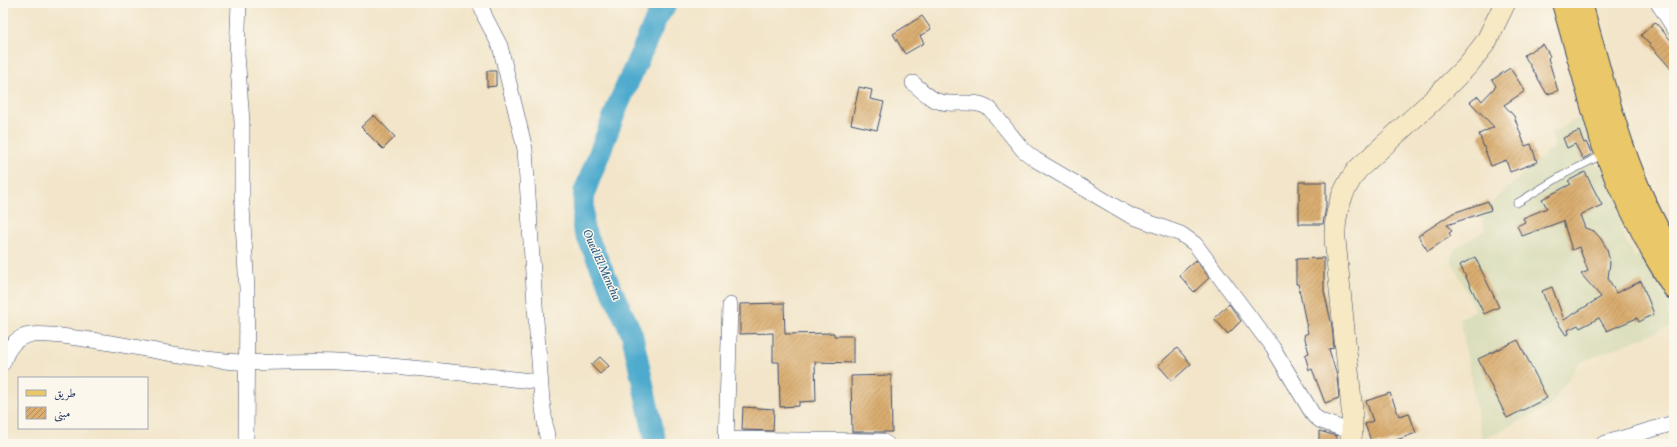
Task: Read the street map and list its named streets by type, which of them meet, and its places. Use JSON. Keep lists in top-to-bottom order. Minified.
{"water":["Oued El Mencha"],"legend":["طريق","مبنى"]}
